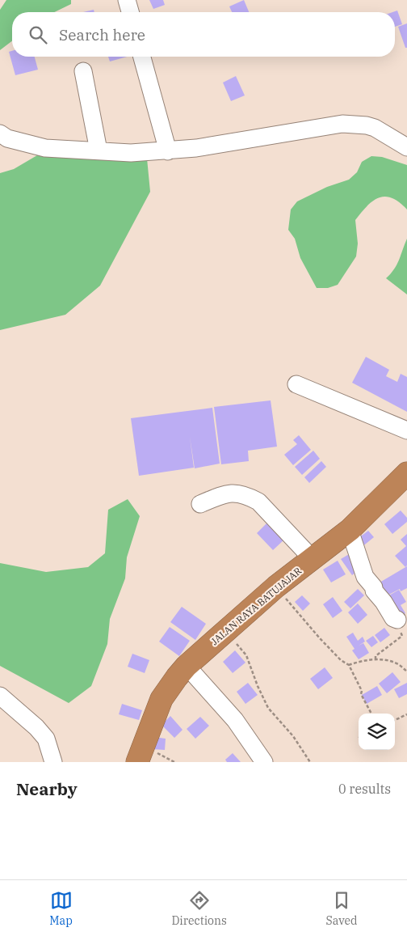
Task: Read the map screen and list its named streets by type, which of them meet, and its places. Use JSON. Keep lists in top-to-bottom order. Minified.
{"streets":{"highway":["JALAN RAYA BATUJAJAR"]},"page":{"search":"Search here","heading":["Nearby","0 results"],"nav":["Map","Directions","Saved"]}}
